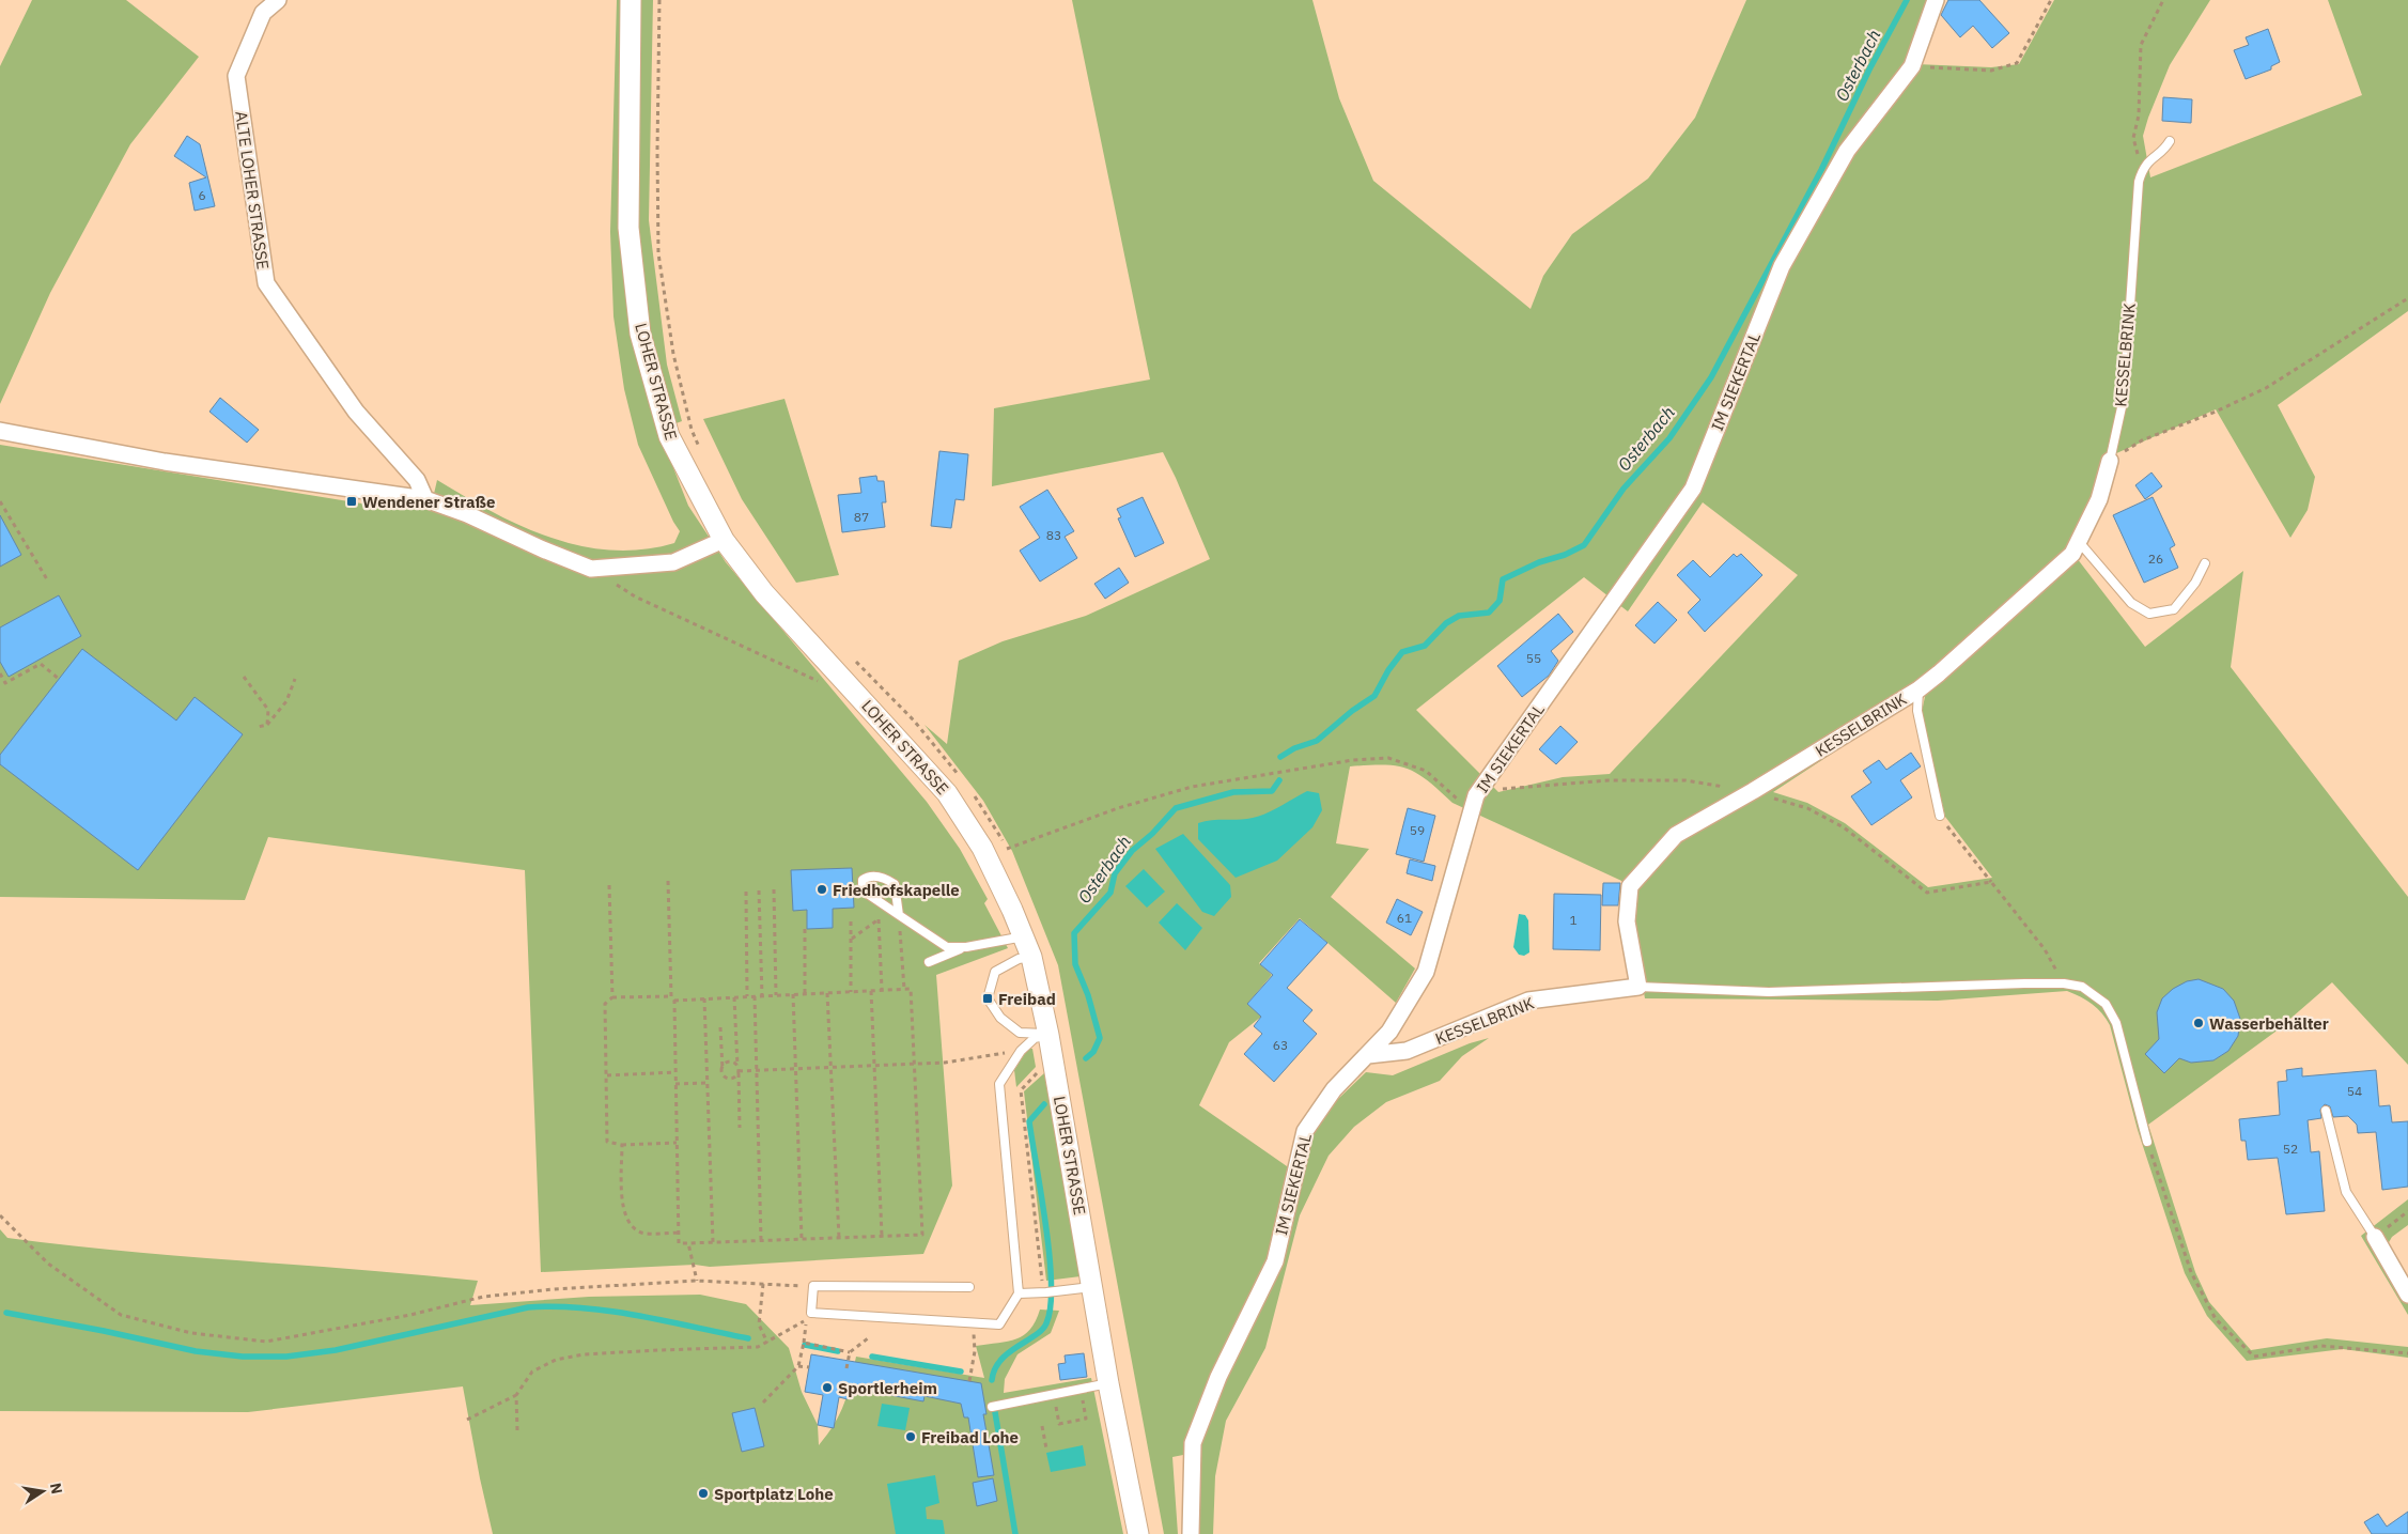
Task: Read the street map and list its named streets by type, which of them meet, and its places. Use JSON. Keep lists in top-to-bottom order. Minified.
{"streets":{"street":["ALTE LOHER STRASSE","KESSELBRINK","LOHER STRASSE","IM SIEKERTAL"]},"crossings":[["KESSELBRINK","IM SIEKERTAL"]],"water":["Osterbach"],"places":{"transit":["Wendener Straße","Freibad"],"other":["Friedhofskapelle","Wasserbehälter","Sportlerheim","Freibad Lohe","Sportplatz Lohe"]},"house_numbers":["6","87","83","26","55","59","61","1","63","54","52"],"north":"right"}
